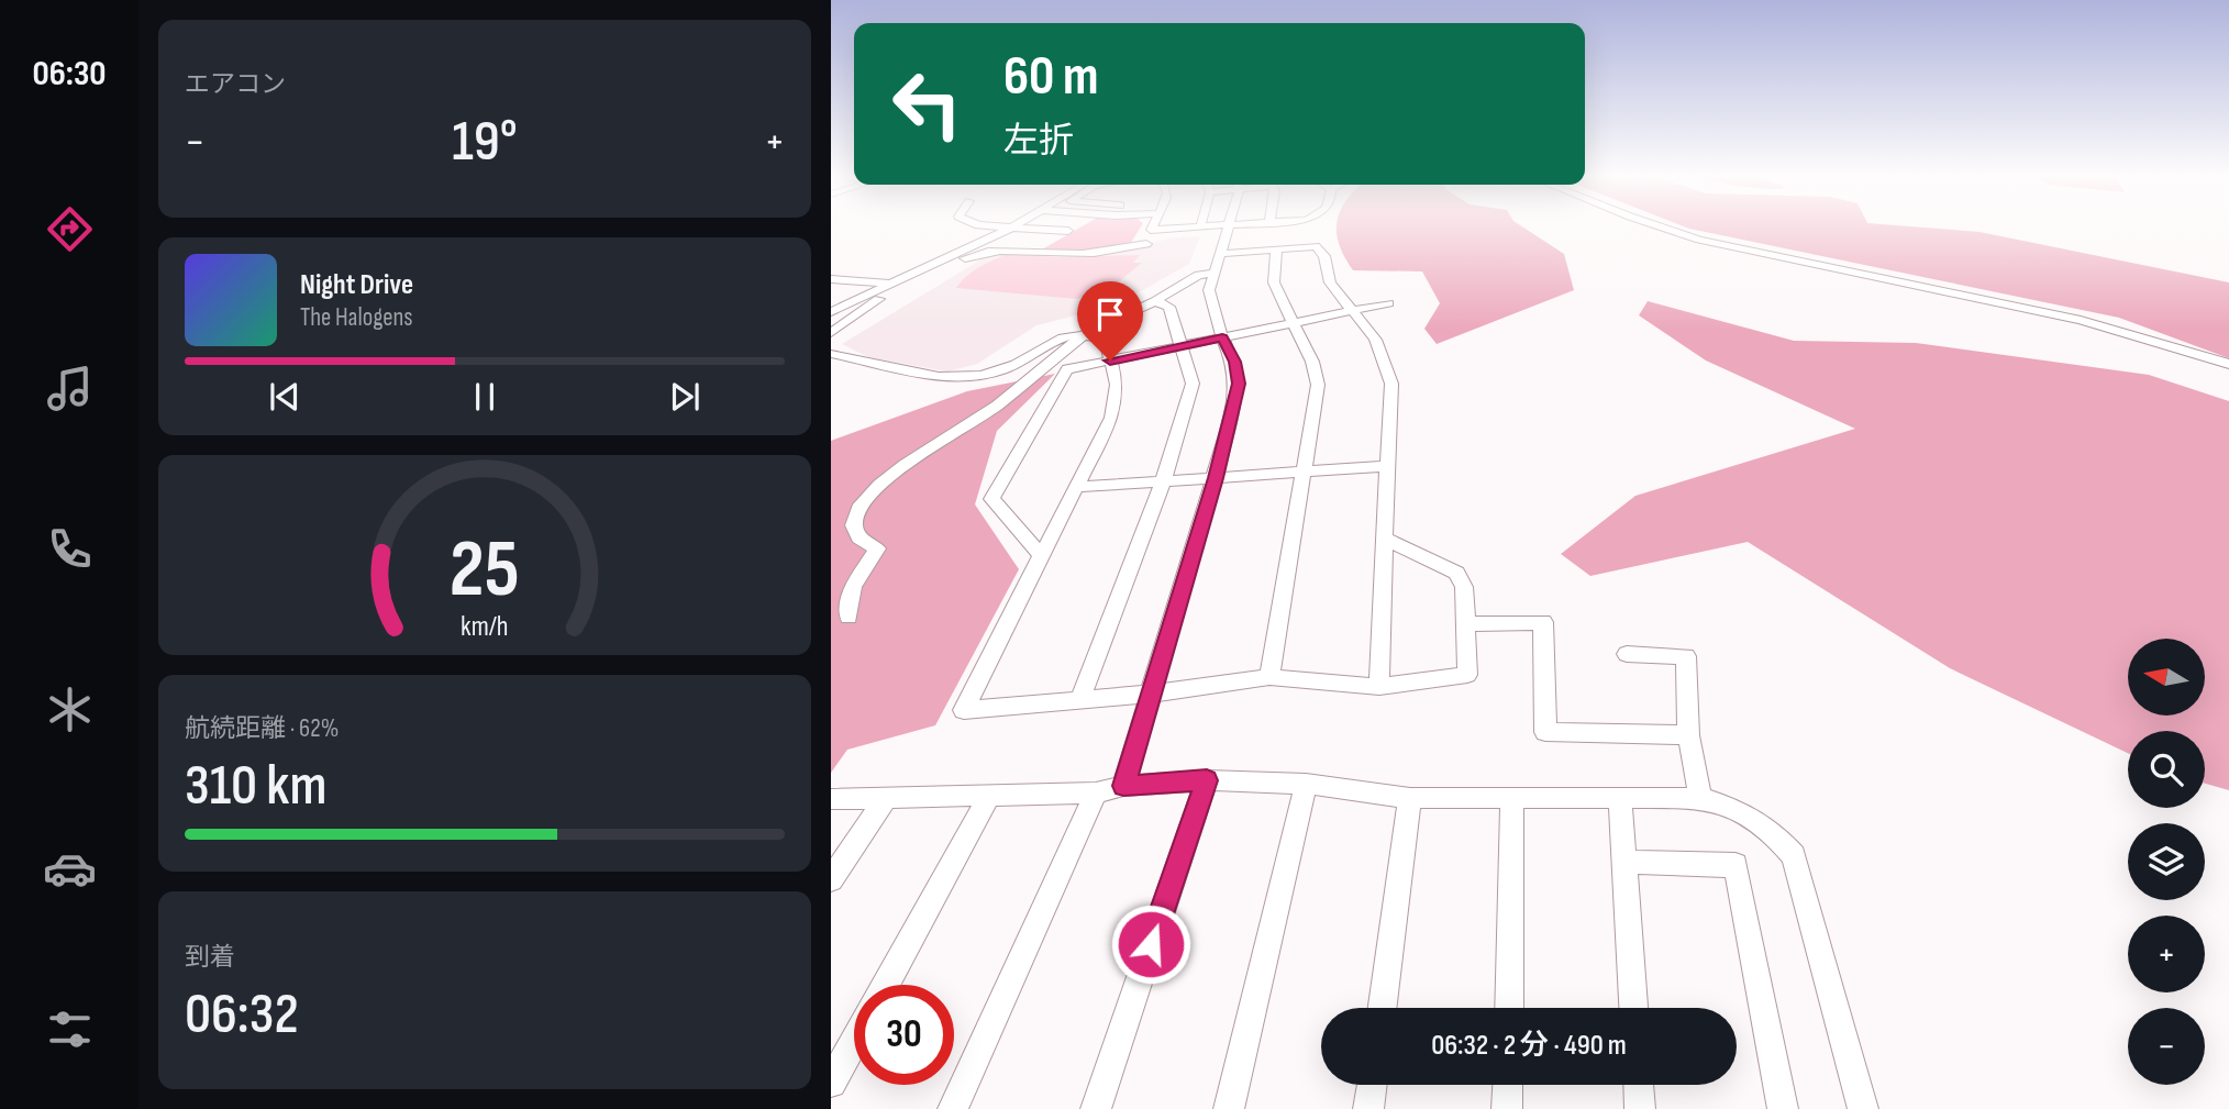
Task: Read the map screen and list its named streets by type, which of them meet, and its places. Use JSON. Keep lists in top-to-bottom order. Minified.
{"north":"left","page":{"tabs":"06:30","tile":["エアコン",["航続距離 · 62%","310 km"],["到着","06:32"]],"turn":["60 m","左折"],"heat":["−","19°","+"],"song":["Night Drive","The Halogens"],"map_buttons":["+","−"],"limit":"30","trip":"06:32 · 2 分 · 490 m","gauge":["25","km/h"]}}
